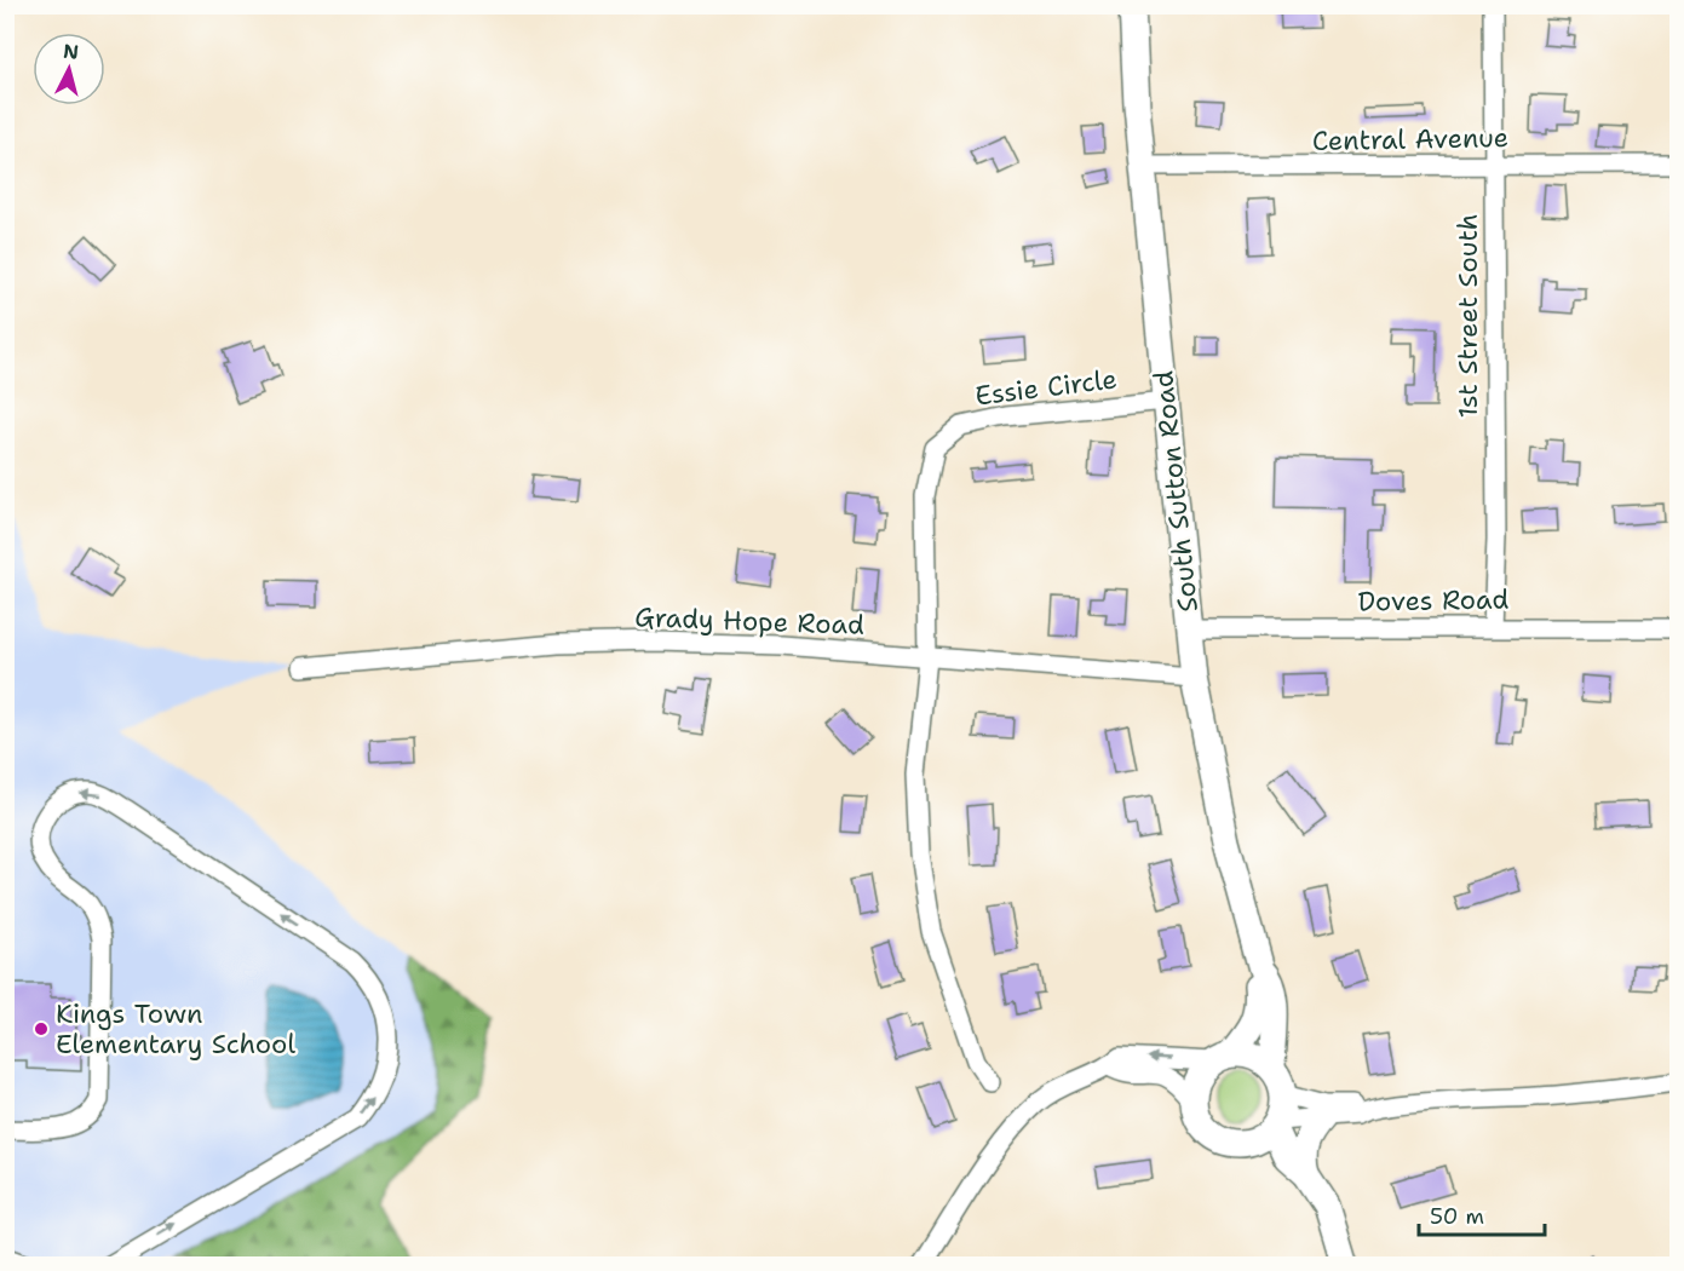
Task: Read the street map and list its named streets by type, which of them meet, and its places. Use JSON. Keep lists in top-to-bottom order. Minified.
{"streets":{"main road":["South Sutton Road"],"street":["Central Avenue","1st Street South","Essie Circle","Doves Road","Grady Hope Road"]},"crossings":[["Central Avenue","1st Street South"],["Central Avenue","South Sutton Road"],["1st Street South","Doves Road"],["Essie Circle","South Sutton Road"],["Essie Circle","Grady Hope Road"],["South Sutton Road","Doves Road"],["South Sutton Road","Grady Hope Road"]],"places":["Kings Town Elementary School"],"scale_bar":"50 m","north":"top"}
